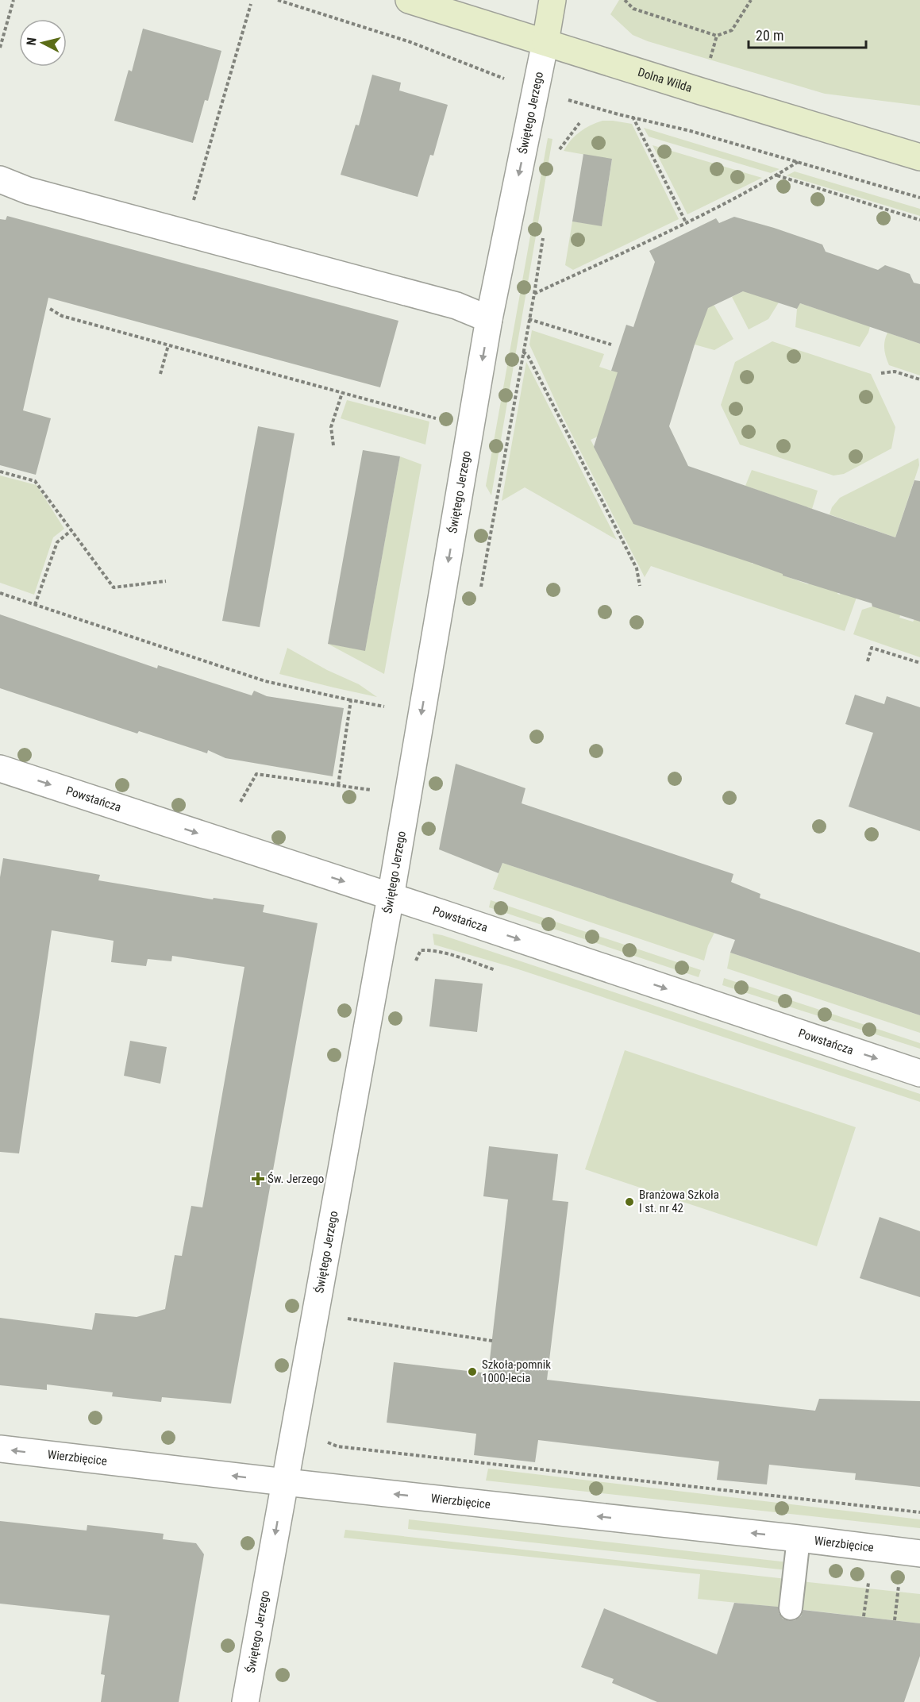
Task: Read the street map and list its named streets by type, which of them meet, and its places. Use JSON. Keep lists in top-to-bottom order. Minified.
{"streets":{"street":["Dolna Wilda","Świętego Jerzego","Powstańcza","Wierzbięcice"]},"crossings":[["Dolna Wilda","Świętego Jerzego"],["Świętego Jerzego","Powstańcza"],["Świętego Jerzego","Wierzbięcice"]],"one_way":["Świętego Jerzego","Powstańcza","Wierzbięcice"],"places":{"health":["Św. Jerzego"],"other":["Branżowa Szkoła I st. nr 42","Szkoła-pomnik 1000-lecia"]},"scale_bar":"20 m","north":"left"}
